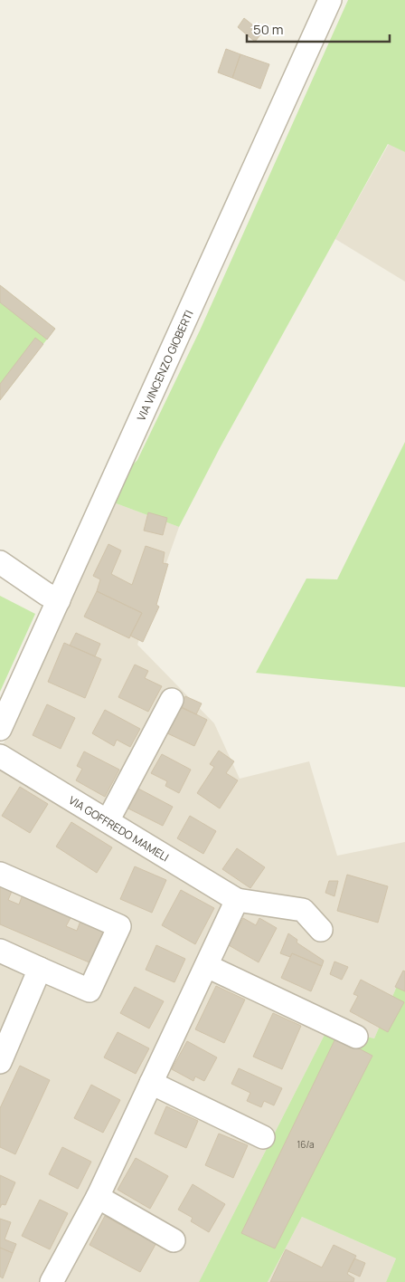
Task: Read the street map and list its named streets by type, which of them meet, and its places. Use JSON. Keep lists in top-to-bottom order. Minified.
{"streets":{"street":["VIA VINCENZO GIOBERTI","VIA GOFFREDO MAMELI"]},"house_numbers":["16/a"],"scale_bar":"50 m"}
